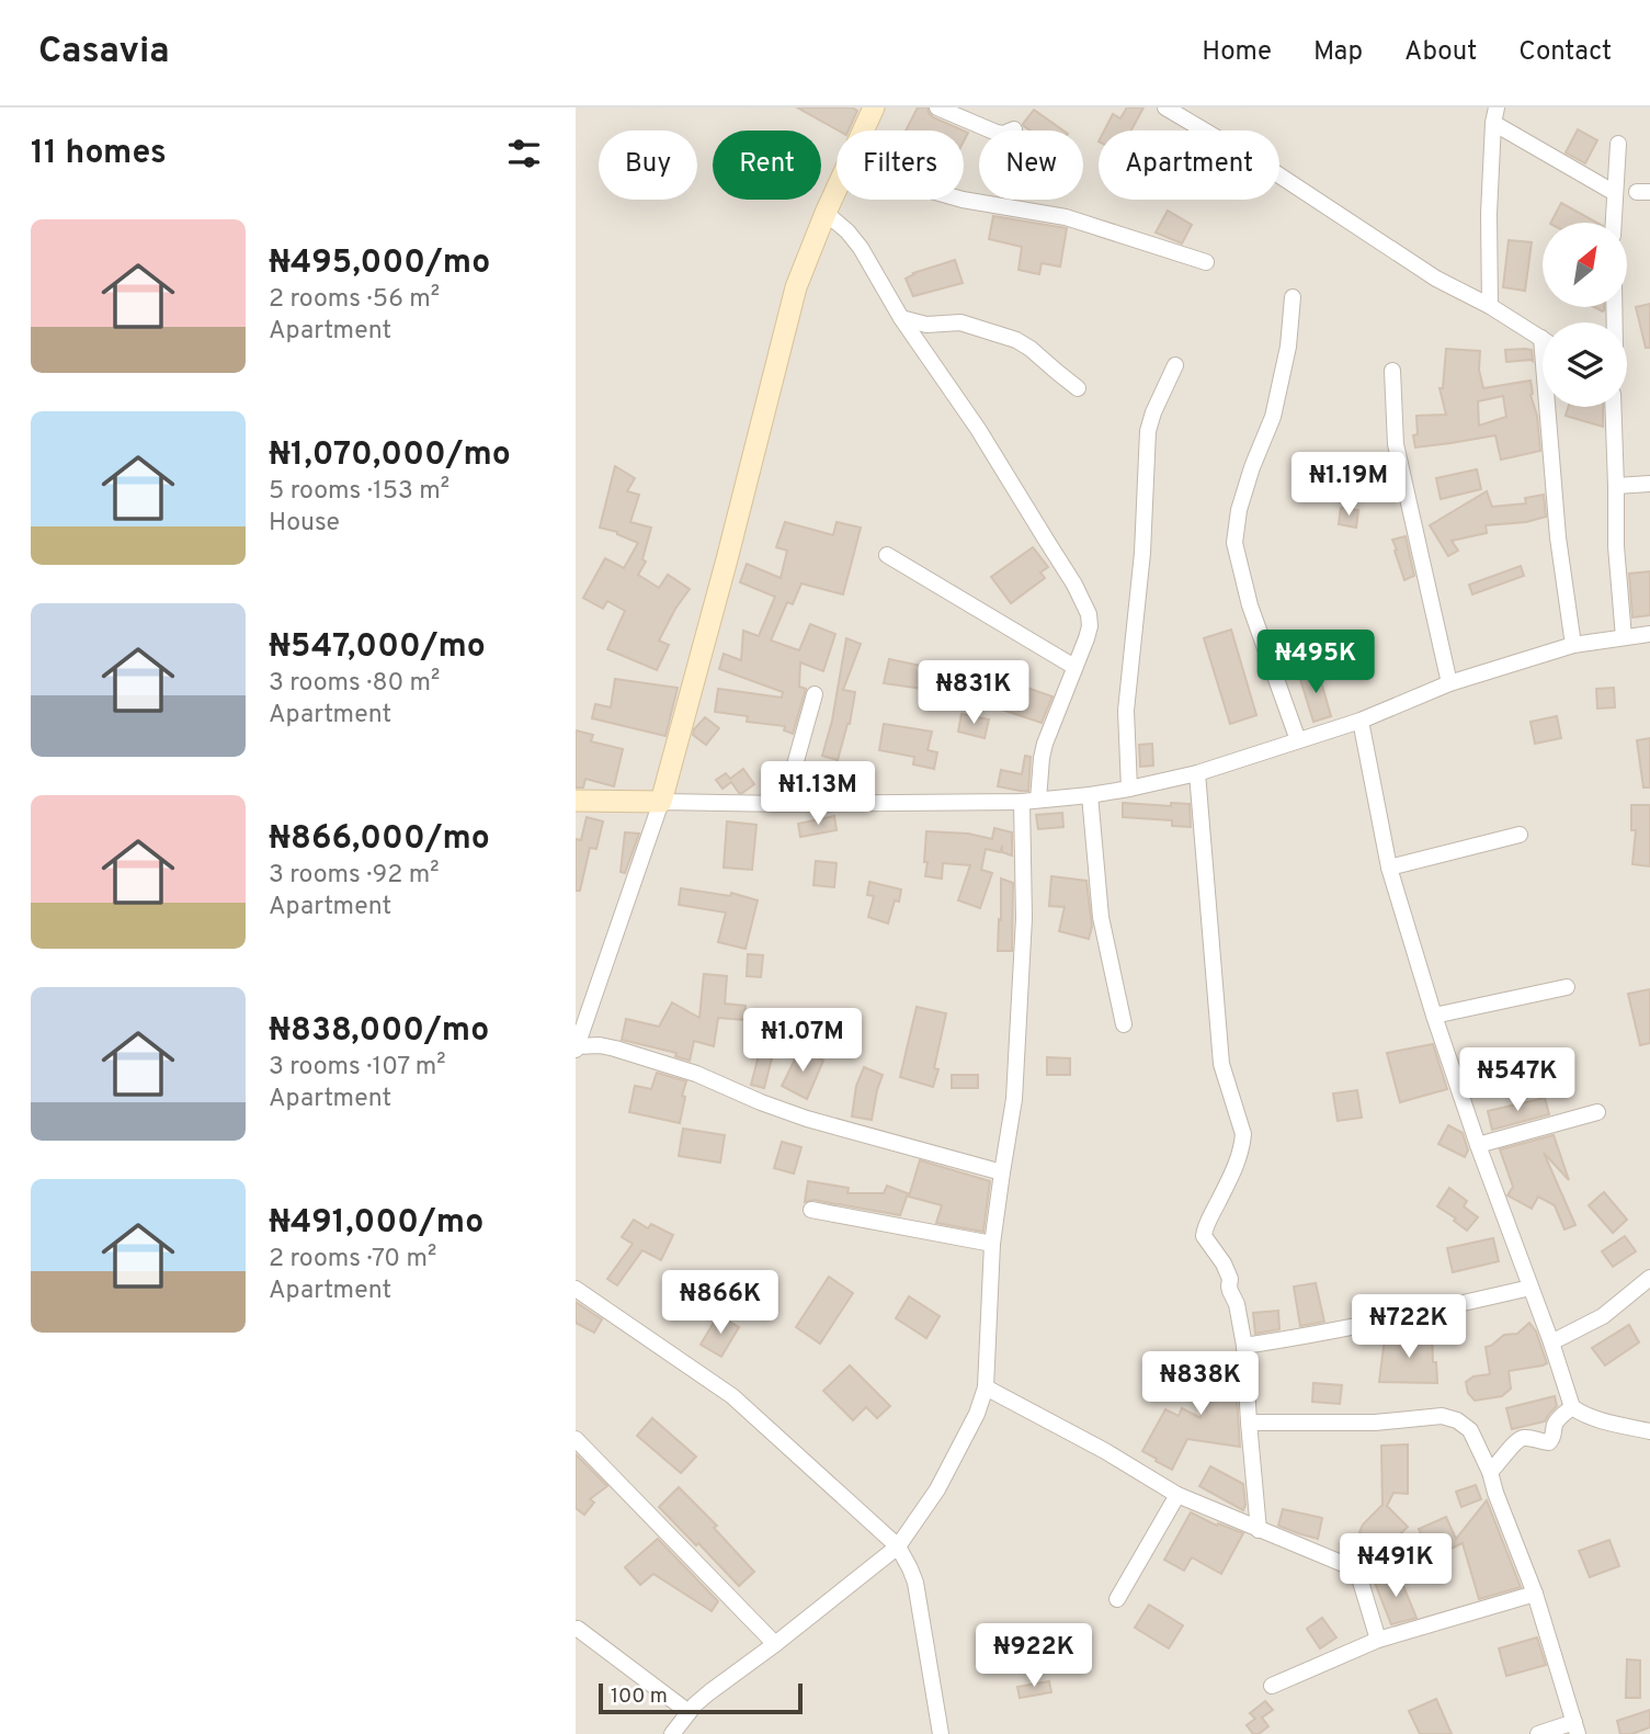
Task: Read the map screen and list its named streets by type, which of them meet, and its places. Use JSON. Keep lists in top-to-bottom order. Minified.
{"scale_bar":"100 m","north":"top right","page":{"header":"Casavia","nav":["Home","Map","About","Contact"],"heading":"11 homes","chip":["Buy","Rent","Filters","New","Apartment"],"list":[{"name":"₦495,000/mo","note":"2 rooms · 56 m² · Apartment"},{"name":"₦1,070,000/mo","note":"5 rooms · 153 m² · House"},{"name":"₦547,000/mo","note":"3 rooms · 80 m² · Apartment"},{"name":"₦866,000/mo","note":"3 rooms · 92 m² · Apartment"},{"name":"₦838,000/mo","note":"3 rooms · 107 m² · Apartment"},{"name":"₦491,000/mo","note":"2 rooms · 70 m² · Apartment"}],"price":["₦1.19M","₦495K","₦831K","₦1.13M","₦1.07M","₦547K","₦866K","₦722K","₦838K","₦491K","₦922K"],"scale":"100 m"}}
